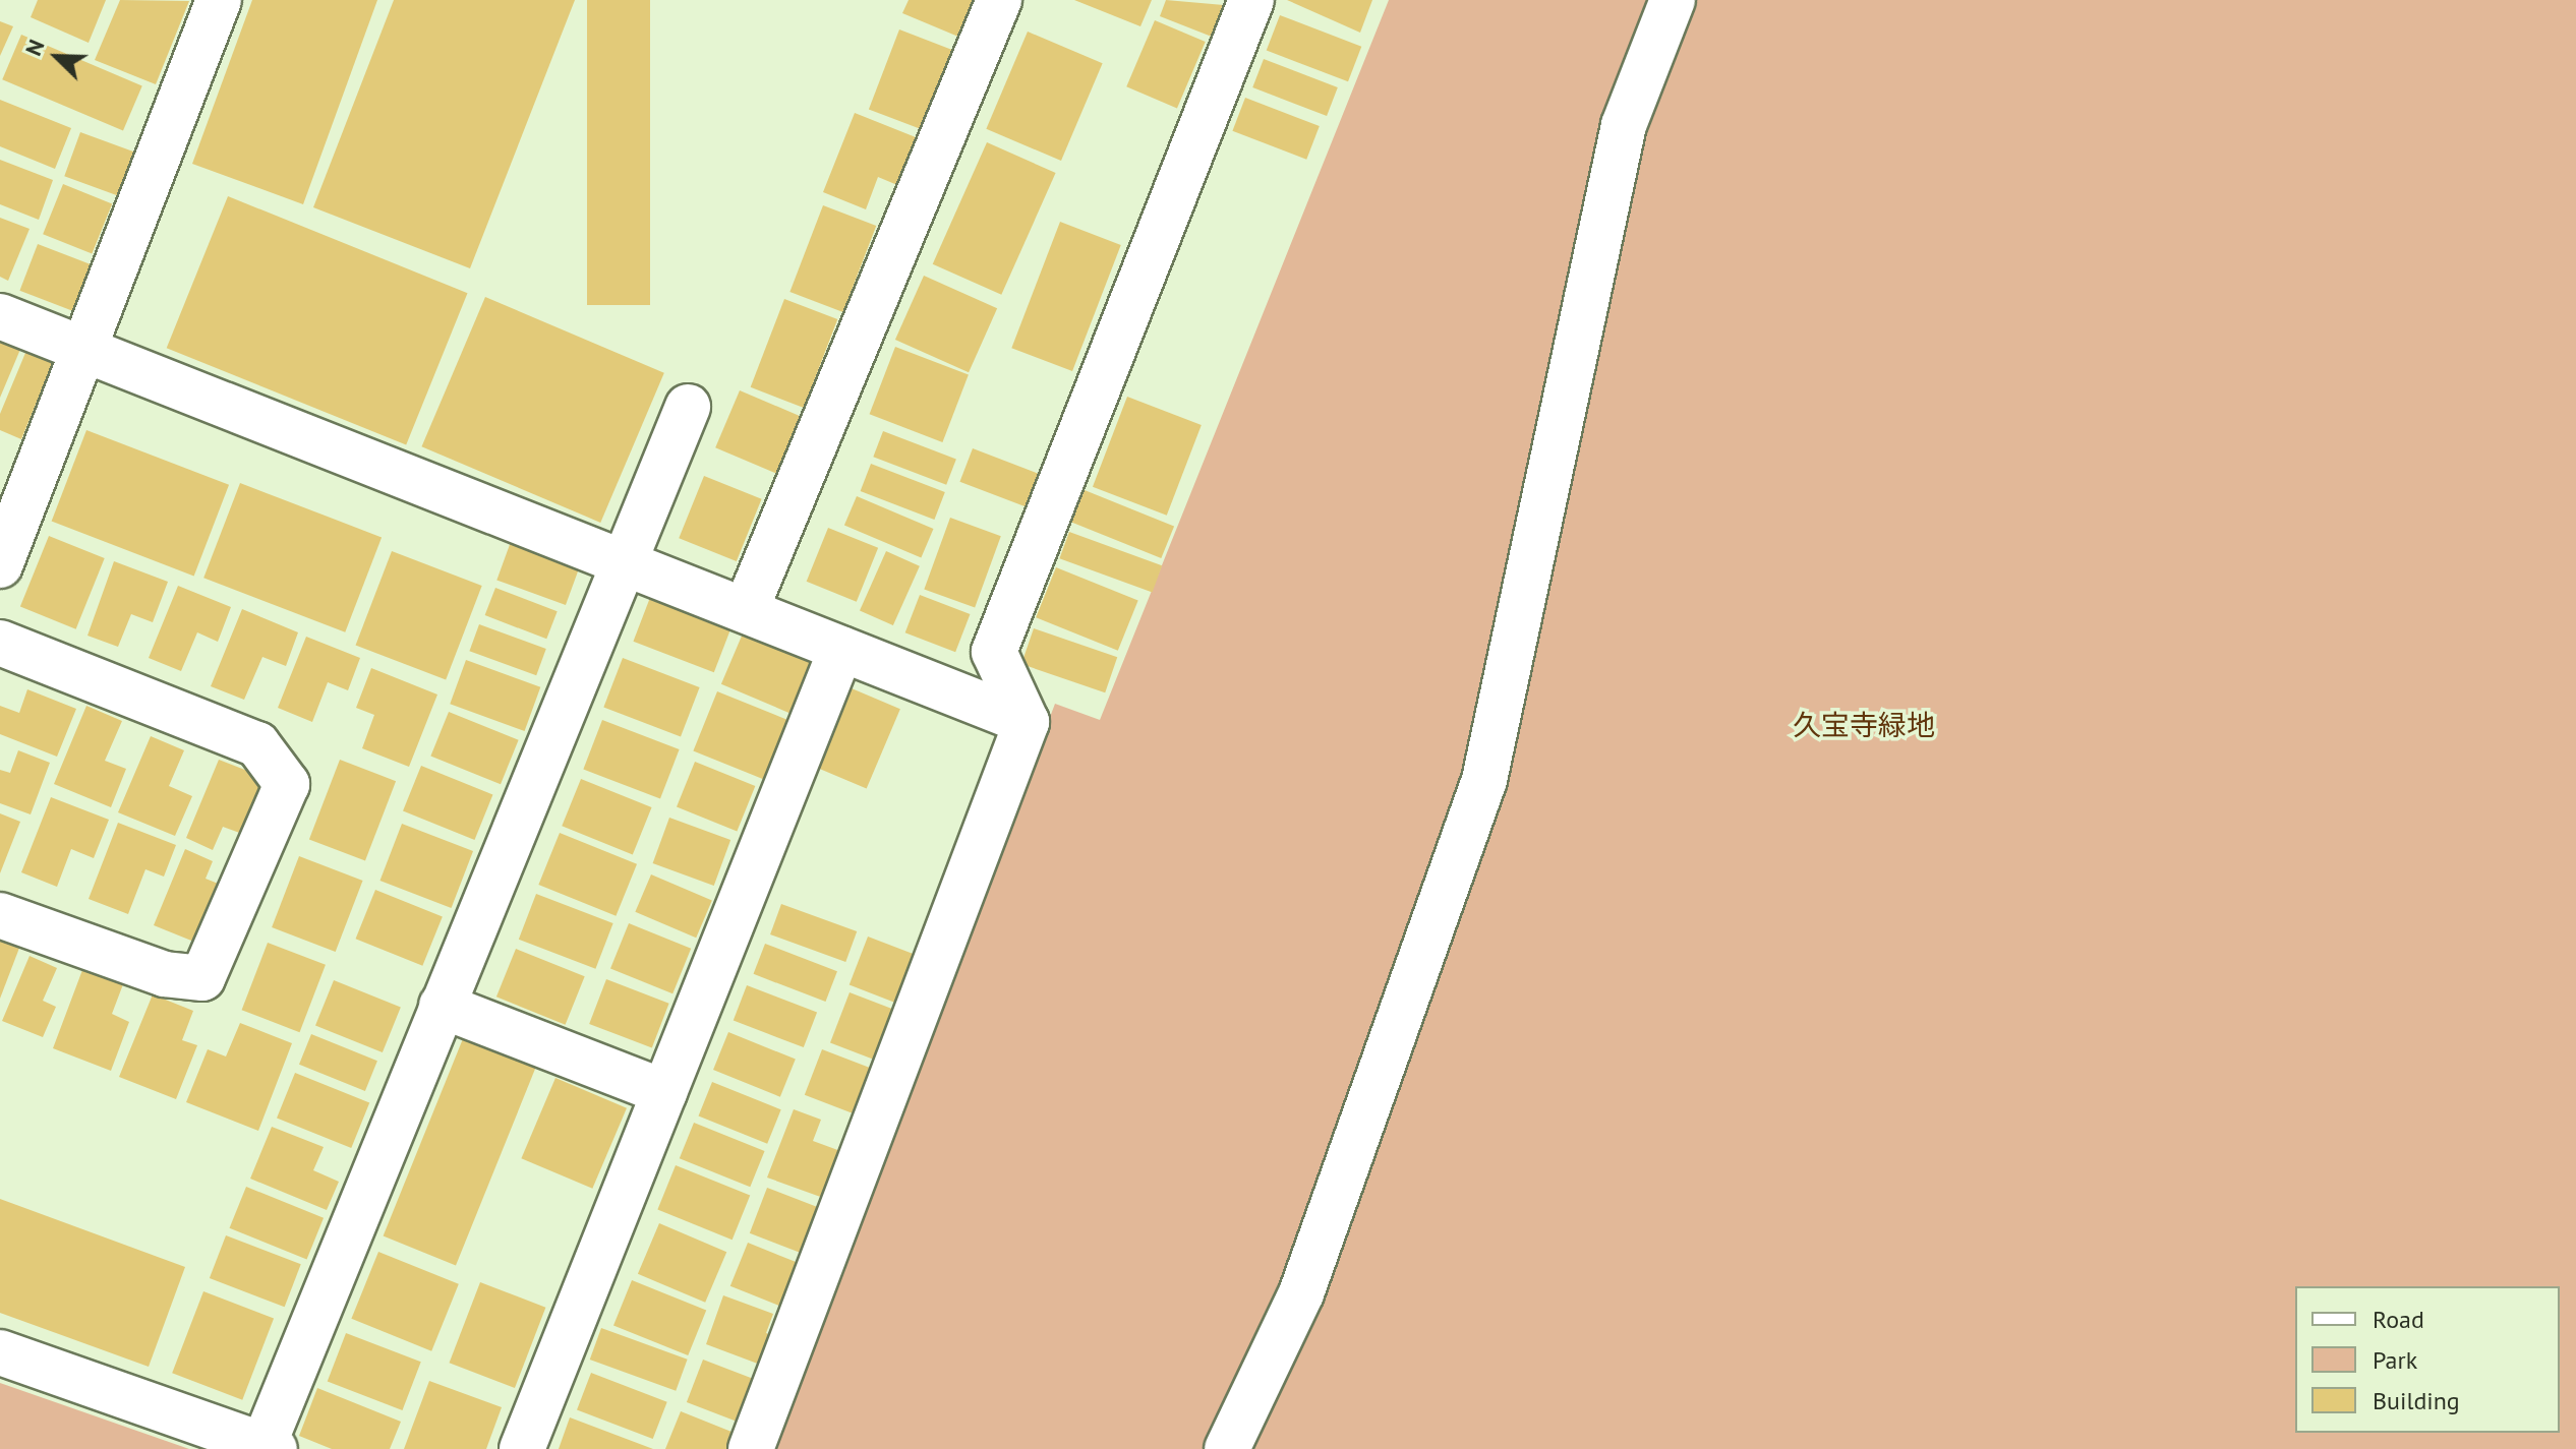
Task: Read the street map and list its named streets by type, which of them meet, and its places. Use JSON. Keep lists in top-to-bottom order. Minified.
{"parks":["久宝寺緑地"],"legend":["Road","Park","Building"],"north":"top left"}
